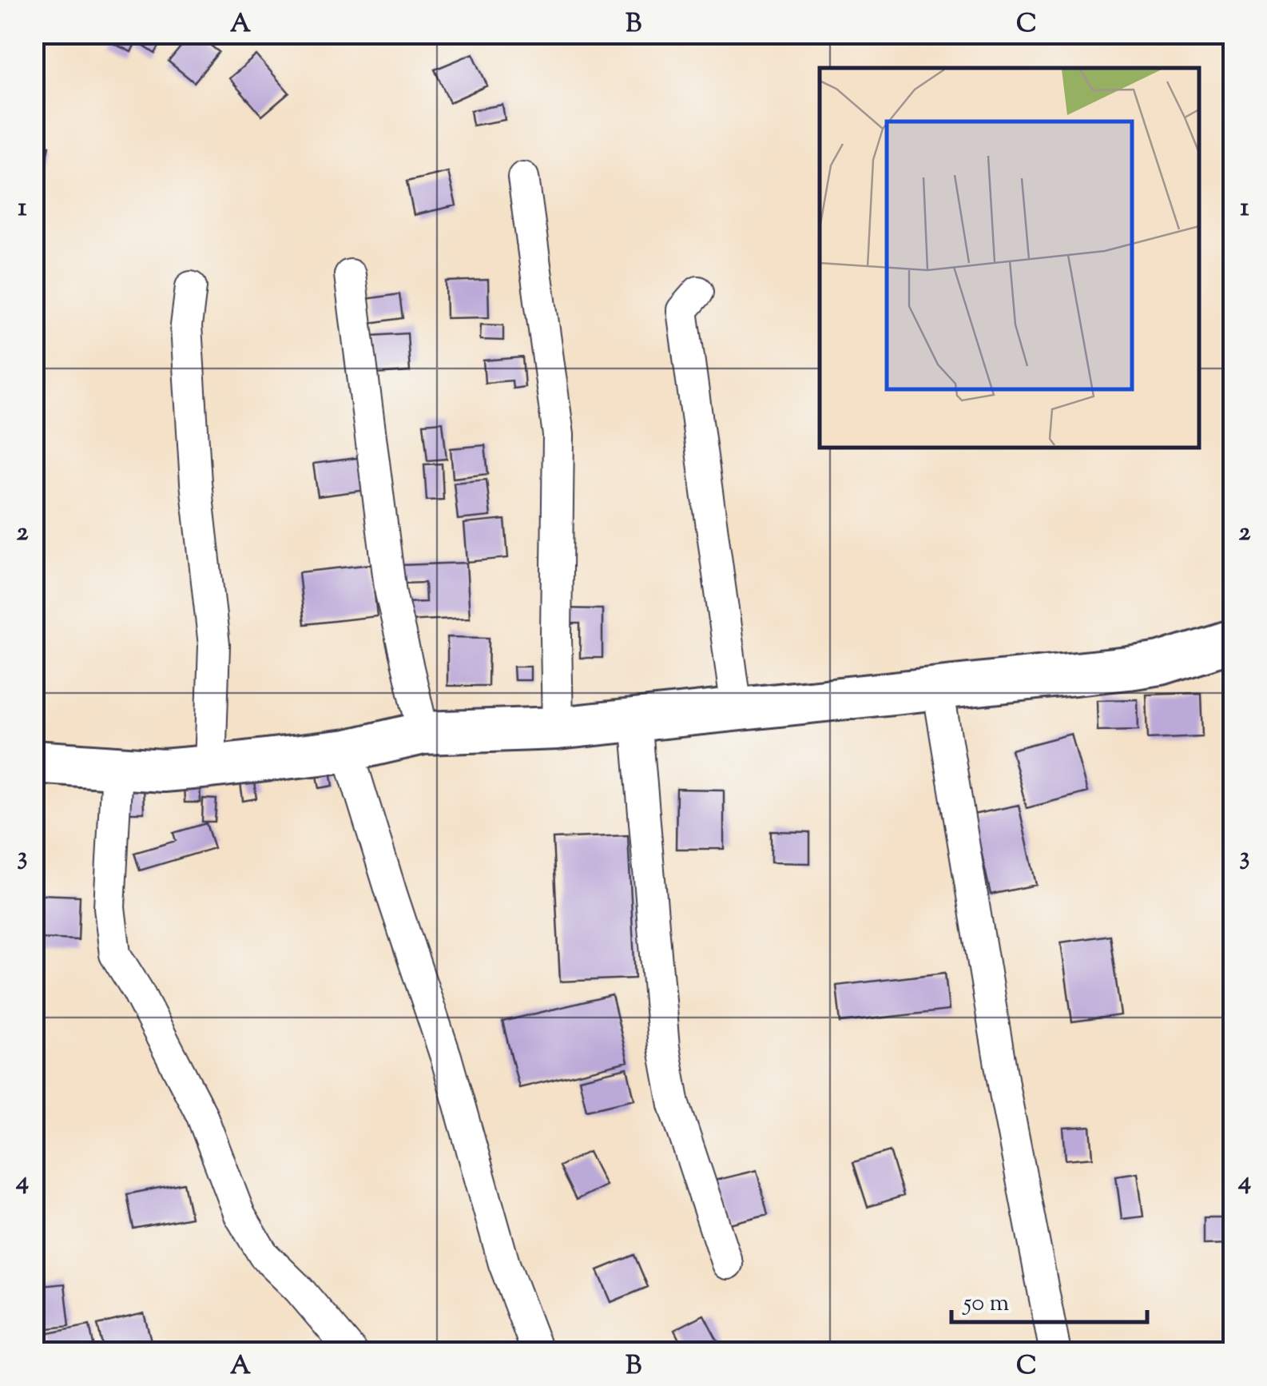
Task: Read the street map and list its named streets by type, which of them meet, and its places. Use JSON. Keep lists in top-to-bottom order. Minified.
{"scale_bar":"50 m","grid":{"columns":["A","B","C"],"rows":["1","2","3","4"]}}
